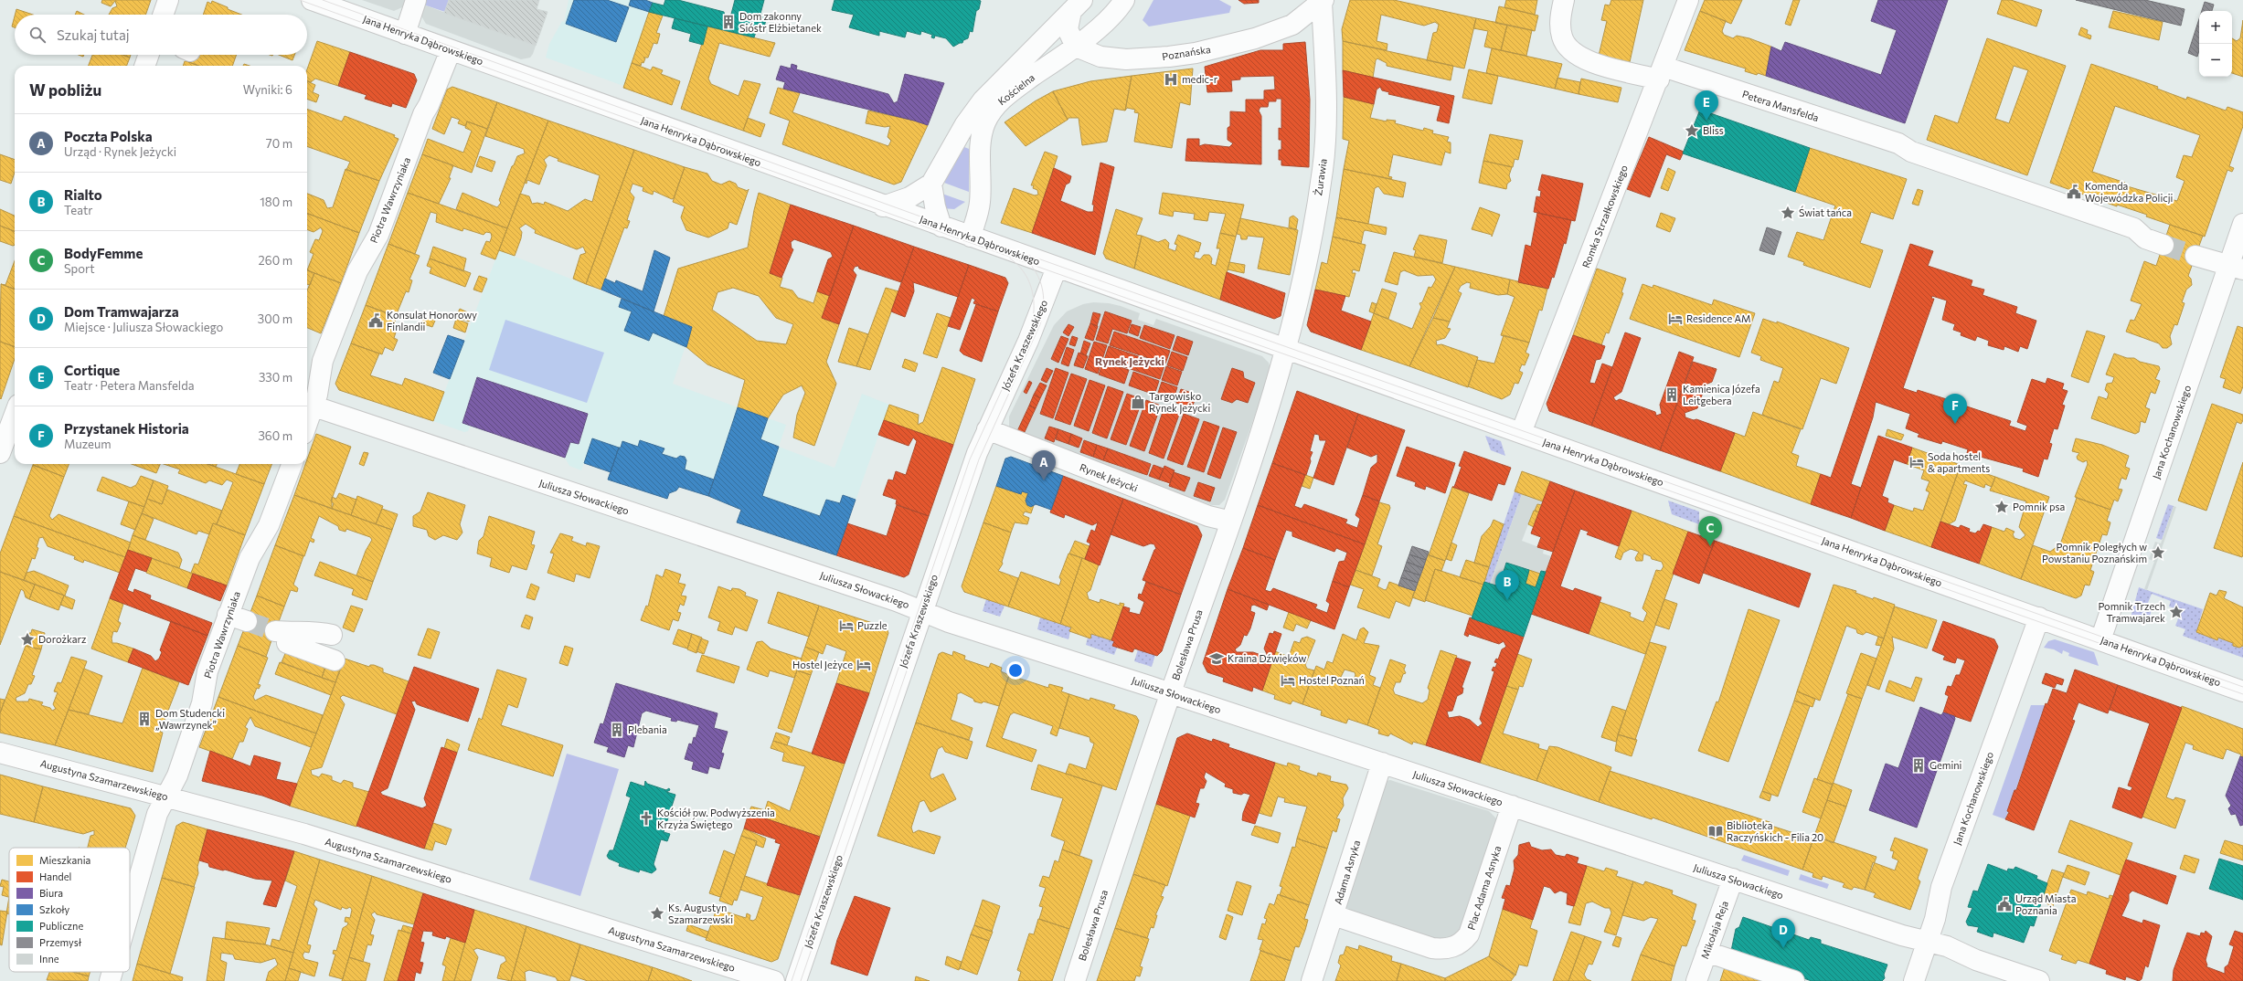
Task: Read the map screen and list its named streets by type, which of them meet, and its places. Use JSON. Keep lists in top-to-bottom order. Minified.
{"streets":{"street":["Jana Henryka Dąbrowskiego","Poznańska","Kościelna","Petera Mansfelda","Żurawia","Piotra Wawrzyniaka","Romka Strzałkowskiego","Józefa Kraszewskiego","Jana Kochanowskiego","Rynek Jeżycki","Juliusza Słowackiego","Bolesława Prusa","Augustyna Szamarzewskiego","Adama Asnyka","Plac Adama Asnyka","Mikołaja Reja"]},"crossings":[["Jana Henryka Dąbrowskiego","Kościelna"],["Jana Henryka Dąbrowskiego","Żurawia"],["Jana Henryka Dąbrowskiego","Piotra Wawrzyniaka"],["Jana Henryka Dąbrowskiego","Romka Strzałkowskiego"],["Jana Henryka Dąbrowskiego","Józefa Kraszewskiego"],["Jana Henryka Dąbrowskiego","Jana Kochanowskiego"],["Jana Henryka Dąbrowskiego","Bolesława Prusa"],["Poznańska","Kościelna"],["Poznańska","Żurawia"],["Petera Mansfelda","Romka Strzałkowskiego"],["Żurawia","Bolesława Prusa"],["Piotra Wawrzyniaka","Juliusza Słowackiego"],["Piotra Wawrzyniaka","Augustyna Szamarzewskiego"],["Józefa Kraszewskiego","Rynek Jeżycki"],["Józefa Kraszewskiego","Juliusza Słowackiego"],["Jana Kochanowskiego","Juliusza Słowackiego"],["Rynek Jeżycki","Bolesława Prusa"],["Juliusza Słowackiego","Bolesława Prusa"],["Juliusza Słowackiego","Adama Asnyka"],["Juliusza Słowackiego","Plac Adama Asnyka"],["Juliusza Słowackiego","Mikołaja Reja"],["Adama Asnyka","Plac Adama Asnyka"]],"districts":["Rynek Jeżycki"],"places":{"building":["Dom zakonny Sióstr Elżbietanek","Kamienica Józefa Leitgebera","Dom Studencki „Wawrzynek”","Plebania","Gemini"],"hospital":["medic-r"],"place":["Bliss","Świat tańca","Pomnik psa","Pomnik Poległych w Powstaniu Poznańskim","Pomnik Trzech Tramwajarek","Dorożkarz","Ks. Augustyn Szamarzewski"],"public building":["Komenda Wojewódzka Policji","Konsulat Honorowy Finlandii","Urząd Miasta Poznania"],"hotel":["Residence AM","Soda hostel & apartments","Puzzle","Hostel Jeżyce","Hostel Poznań"],"shop":["Targowisko Rynek Jeżycki"],"school or university":["Kraina Dźwięków"],"church":["Kościół pw. Podwyższenia Krzyża Świętego"],"library":["Biblioteka Raczyńskich - Filia 20"]},"legend":["Mieszkania","Handel","Biura","Szkoły","Publiczne","Przemysł","Inne"],"page":{"map_buttons":["+","−"],"search":"Szukaj tutaj","heading":["W pobliżu","Wyniki: 6"],"pins":["E","F","A","C","B","D"],"list":[{"mark":"A","name":"Poczta Polska","note":"Urząd · Rynek Jeżycki","value":"70 m"},{"mark":"B","name":"Rialto","note":"Teatr","value":"180 m"},{"mark":"C","name":"BodyFemme","note":"Sport","value":"260 m"},{"mark":"D","name":"Dom Tramwajarza","note":"Miejsce · Juliusza Słowackiego","value":"300 m"},{"mark":"E","name":"Cortique","note":"Teatr · Petera Mansfelda","value":"330 m"},{"mark":"F","name":"Przystanek Historia","note":"Muzeum","value":"360 m"}]}}
